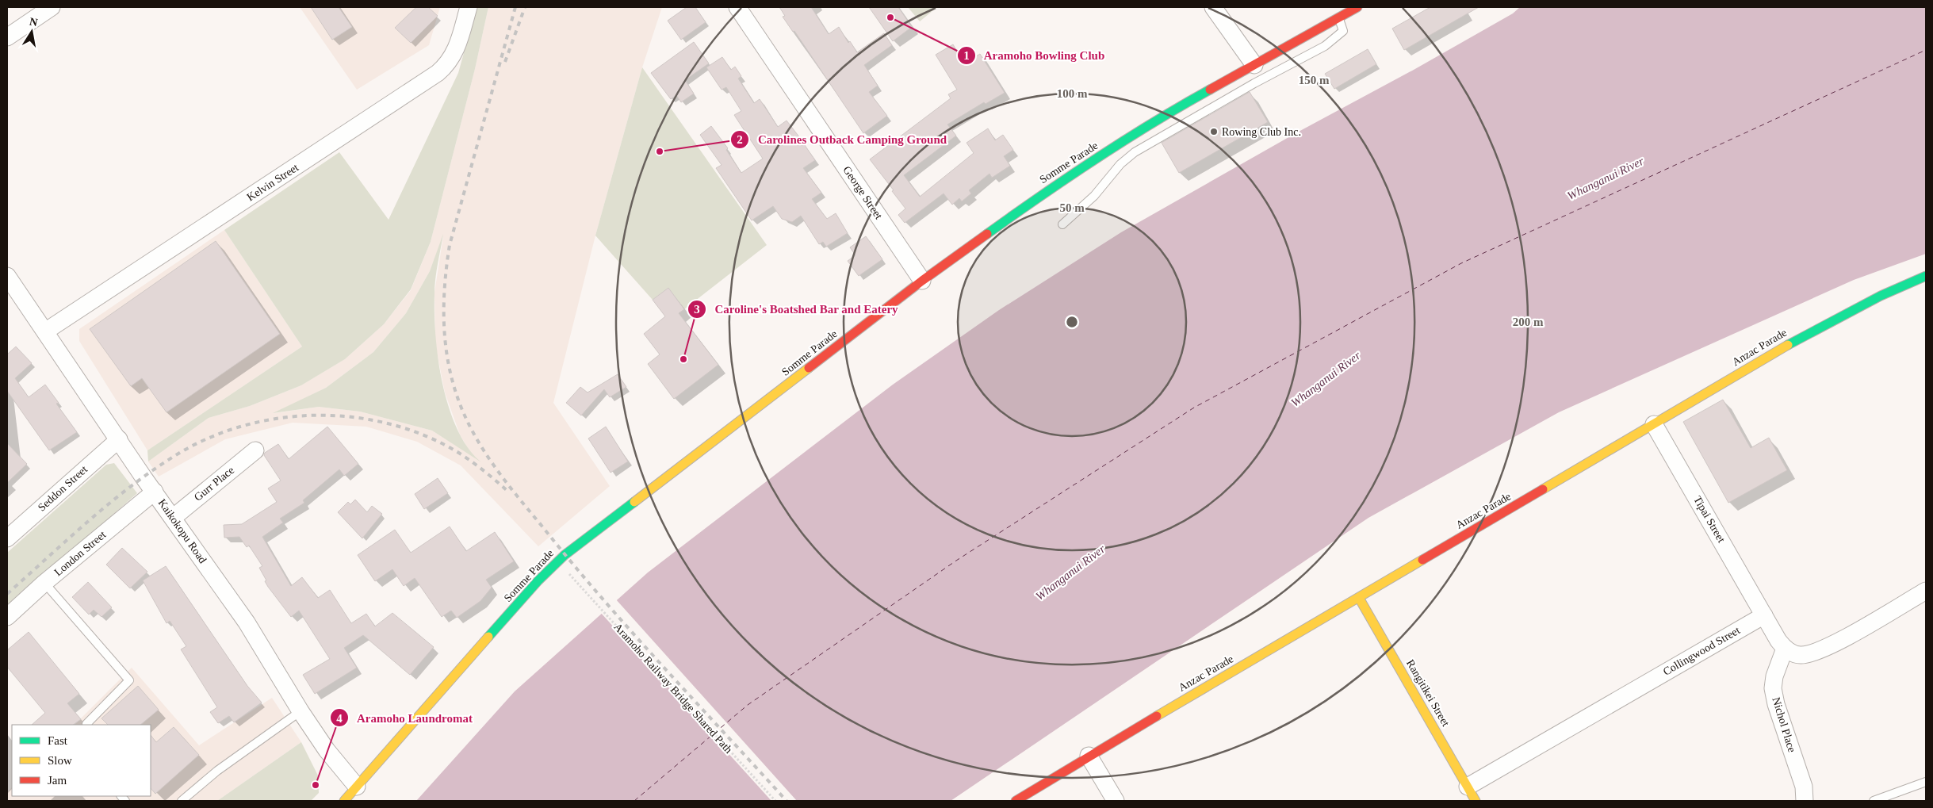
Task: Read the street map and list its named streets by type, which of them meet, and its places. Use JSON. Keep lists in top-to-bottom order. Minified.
{"streets":{"main road":["Somme Parade","Anzac Parade","Rangitikei Street"],"street":["Kelvin Street","George Street","Gurr Place","Seddon Street","Tipai Street","Kaikokopu Road","London Street","Collingwood Street","Nichol Place"],"path":["Aramoho Railway Bridge Shared Path"]},"crossings":[["Somme Parade","George Street"],["Somme Parade","Kaikokopu Road"],["Kelvin Street","Kaikokopu Road"],["Anzac Parade","Tipai Street"],["Anzac Parade","Rangitikei Street"],["Gurr Place","Kaikokopu Road"],["Seddon Street","Kaikokopu Road"],["Tipai Street","Collingwood Street"],["Kaikokopu Road","London Street"],["Collingwood Street","Rangitikei Street"]],"water":["Whanganui River"],"places":["Aramoho Bowling Club","Rowing Club Inc.","Carolines Outback Camping Ground","Caroline's Boatshed Bar and Eatery","Aramoho Laundromat"],"legend":["Fast","Slow","Jam"],"north":"top","rings":["150 m","100 m","50 m","200 m"]}
